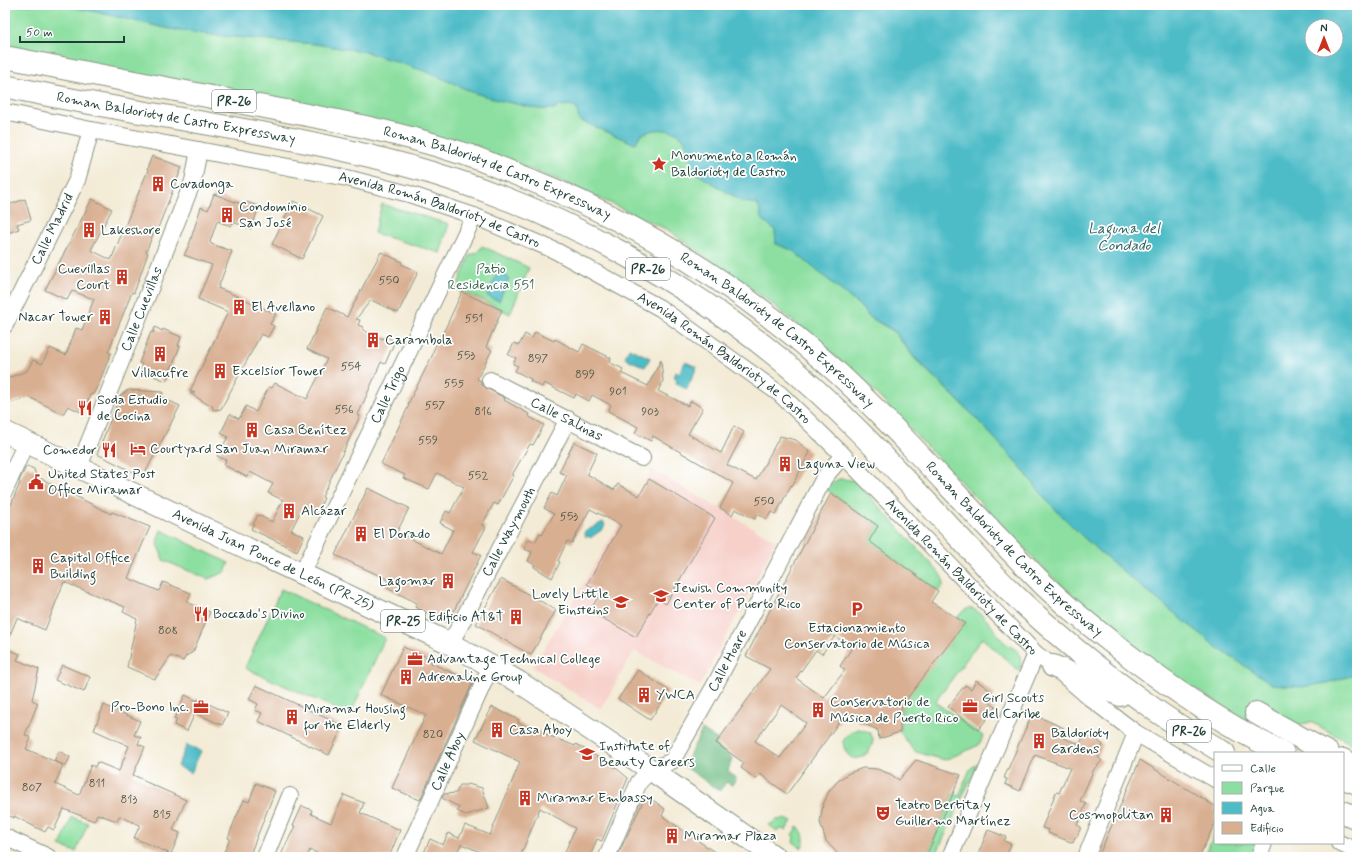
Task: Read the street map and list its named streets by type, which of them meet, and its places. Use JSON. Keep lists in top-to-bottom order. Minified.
{"streets":{"highway":["PR-26","Roman Baldorioty de Castro Expressway"],"main road":["Avenida Juan Ponce de León (PR-25)","PR-25"],"street":["Avenida Román Baldorioty de Castro","Calle Madrid","Calle Cuevillas","Calle Trigo","Calle Salinas","Calle Waymouth","Calle Hoare","Calle Aboy"]},"crossings":[["Avenida Román Baldorioty de Castro","Calle Madrid"],["Avenida Román Baldorioty de Castro","Calle Cuevillas"],["Avenida Román Baldorioty de Castro","Calle Trigo"],["Avenida Román Baldorioty de Castro","Calle Hoare"],["Calle Cuevillas","Avenida Juan Ponce de León (PR-25)"],["Calle Trigo","Avenida Juan Ponce de León (PR-25)"],["Calle Salinas","Calle Waymouth"],["Calle Waymouth","Avenida Juan Ponce de León (PR-25)"],["Avenida Juan Ponce de León (PR-25)","Calle Hoare"],["Avenida Juan Ponce de León (PR-25)","Calle Aboy"]],"water":["Laguna del Condado"],"parks":["Patio Residencia 551"],"places":{"place":["Monumento a Román Baldorioty de Castro"],"building":["Covadonga","Condominio San José","Lakeshore","Cuevillas Court","El Avellano","Nacar Tower","Carambola","Villacufre","Excelsior Tower","Casa Benítez","Laguna View","Alcázar","El Dorado","Capitol Office Building","Lagomar","Edificio AT&T","Adrenaline Group","YWCA","Conservatorio de Música de Puerto Rico","Miramar Housing for the Elderly","Casa Aboy","Baldorioty Gardens","Miramar Embassy","Cosmopolitan","Miramar Plaza"],"restaurant":["Soda Estudio de Cocina","Comedor","Boccado's Divino"],"hotel":["Courtyard San Juan Miramar"],"public building":["United States Post Office Miramar"],"school or university":["Jewish Community Center of Puerto Rico","Lovely Little Einsteins","Institute of Beauty Careers"],"parking":["Estacionamiento Conservatorio de Música"],"office":["Advantage Technical College","Girl Scouts del Caribe","Pro-Bono Inc."],"theatre":["Teatro Bertita y Guillermo Martínez"]},"house_numbers":["550","551","553","897","554","899","555","901","557","556","816","903","559","552","550","553","808","820","811","807","813","815"],"legend":["Calle","Parque","Agua","Edificio"],"scale_bar":"50 m","north":"top"}
